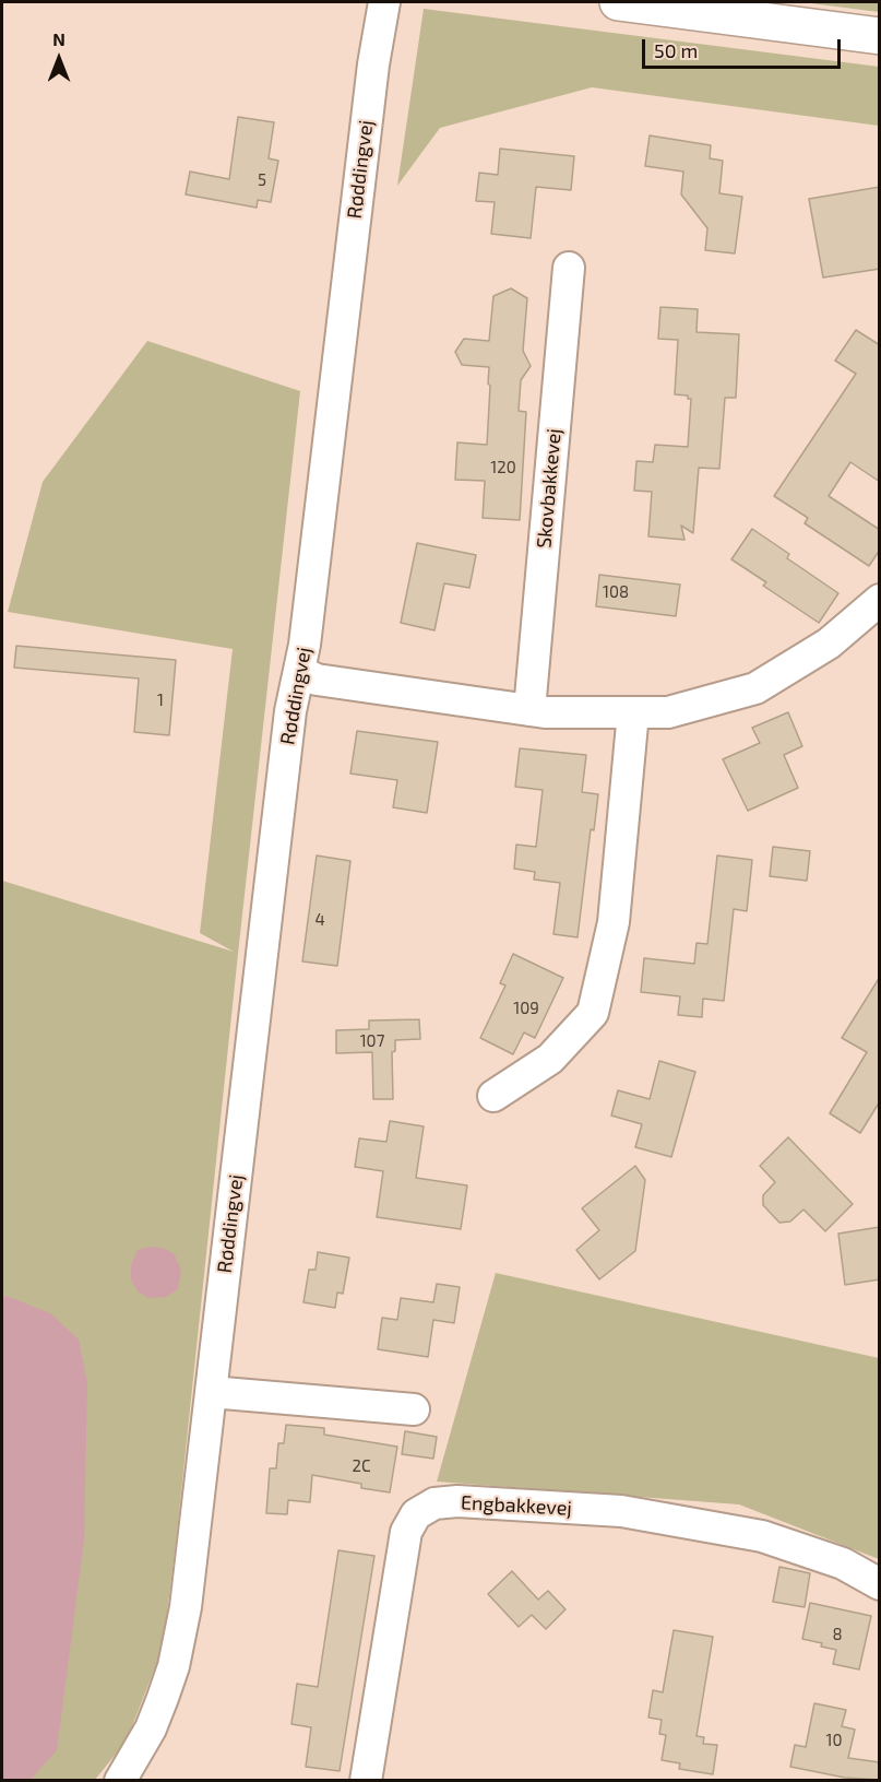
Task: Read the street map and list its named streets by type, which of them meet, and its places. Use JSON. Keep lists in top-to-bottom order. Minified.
{"streets":{"street":["Røddingvej","Skovbakkevej","Engbakkevej"]},"house_numbers":["5","120","108","1","4","109","107","2C","8","10"],"scale_bar":"50 m","north":"top"}
